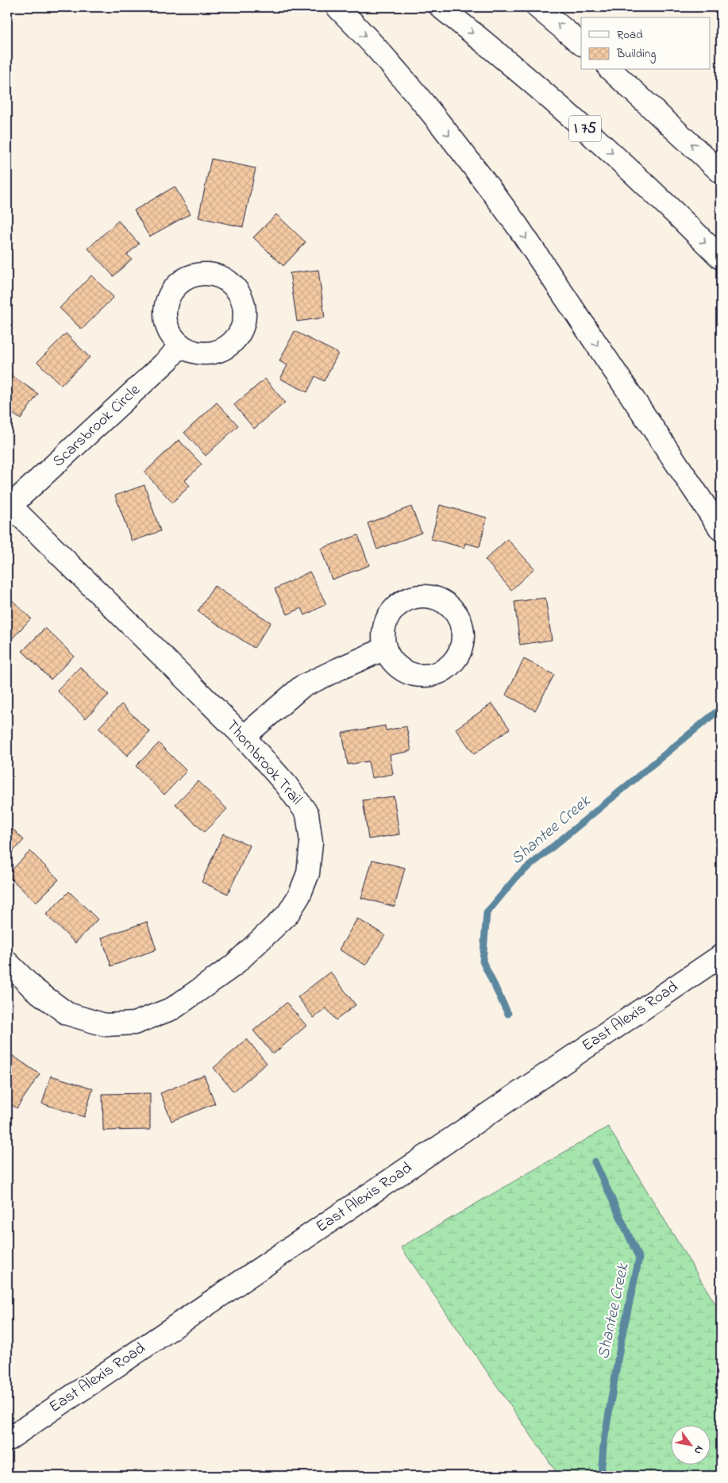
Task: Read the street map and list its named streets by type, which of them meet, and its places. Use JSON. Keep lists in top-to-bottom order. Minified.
{"streets":{"main road":["I 75","Scarsbrook Circle","Thornbrook Trail","East Alexis Road"]},"crossings":[["Scarsbrook Circle","Thornbrook Trail"]],"water":["Shantee Creek"],"legend":["Road","Building"],"north":"bottom right"}
